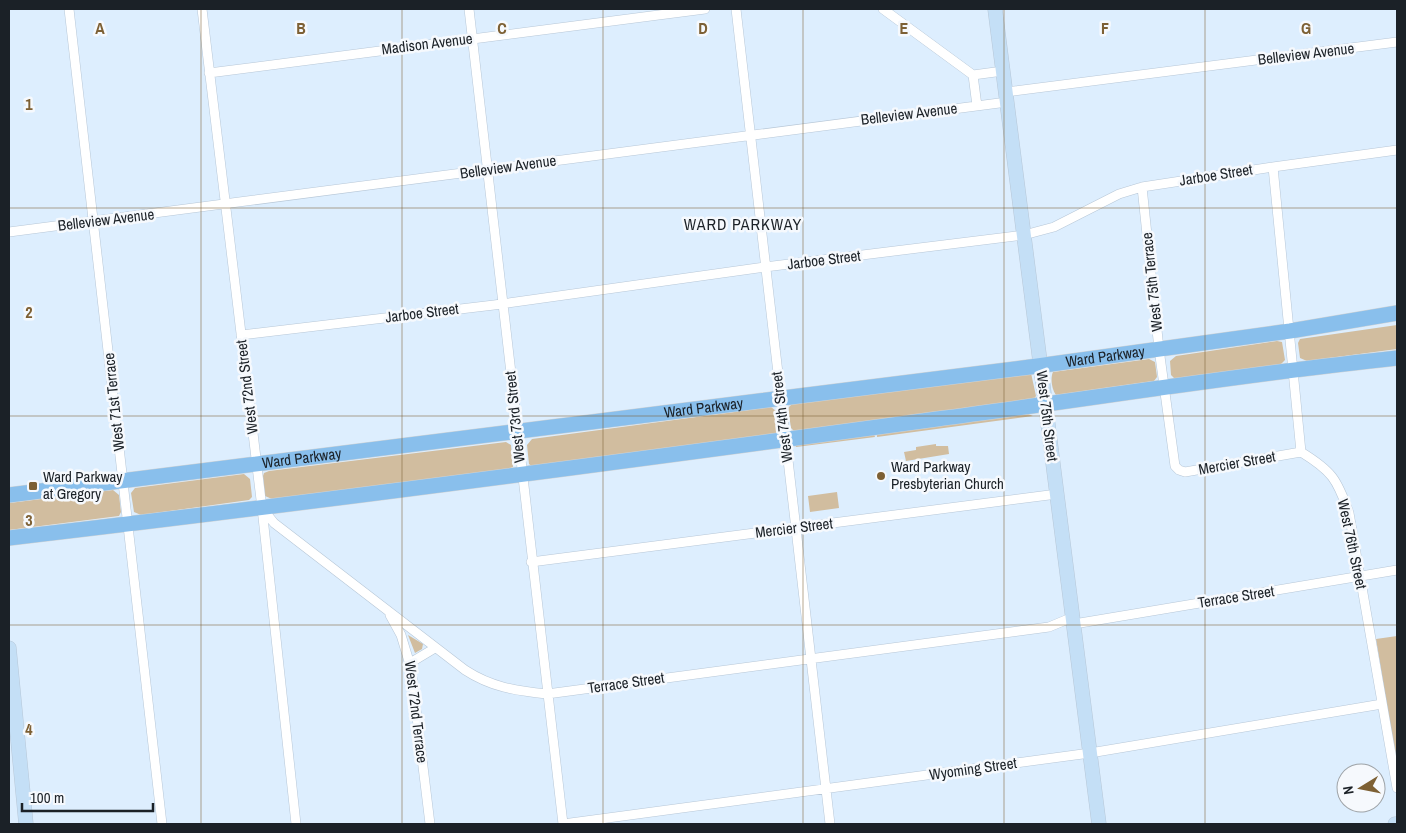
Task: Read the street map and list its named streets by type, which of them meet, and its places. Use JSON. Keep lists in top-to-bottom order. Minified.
{"streets":{"main road":["Ward Parkway","West 75th Street"],"street":["Madison Avenue","Belleview Avenue","Jarboe Street","West 75th Terrace","West 72nd Street","West 71st Terrace","West 73rd Street","West 74th Street","Mercier Street","West 76th Street","Terrace Street","West 72nd Terrace","Wyoming Street"]},"crossings":[["Madison Avenue","West 72nd Street"],["Madison Avenue","West 73rd Street"],["Belleview Avenue","West 72nd Street"],["Belleview Avenue","West 71st Terrace"],["Belleview Avenue","West 75th Street"],["Belleview Avenue","West 73rd Street"],["Belleview Avenue","West 74th Street"],["Jarboe Street","West 75th Terrace"],["Jarboe Street","West 72nd Street"],["Jarboe Street","West 75th Street"],["Jarboe Street","West 73rd Street"],["Jarboe Street","West 74th Street"],["West 75th Terrace","Ward Parkway"],["West 75th Terrace","Mercier Street"],["Ward Parkway","West 72nd Street"],["Ward Parkway","West 71st Terrace"],["Ward Parkway","West 75th Street"],["Ward Parkway","West 73rd Street"],["Ward Parkway","West 74th Street"],["West 72nd Street","Terrace Street"],["West 75th Street","Mercier Street"],["West 75th Street","Terrace Street"],["West 75th Street","Wyoming Street"],["West 73rd Street","Mercier Street"],["West 73rd Street","Terrace Street"],["West 73rd Street","Wyoming Street"],["West 74th Street","Mercier Street"],["West 74th Street","Terrace Street"],["West 74th Street","Wyoming Street"],["Mercier Street","West 76th Street"],["West 76th Street","Terrace Street"],["West 76th Street","Wyoming Street"],["Terrace Street","West 72nd Terrace"]],"districts":["WARD PARKWAY"],"places":{"other":["Ward Parkway Presbyterian Church"],"transit":["Ward Parkway at Gregory"]},"scale_bar":"100 m","north":"left","grid":{"columns":["A","B","C","D","E","F","G"],"rows":["1","2","3","4"]}}
